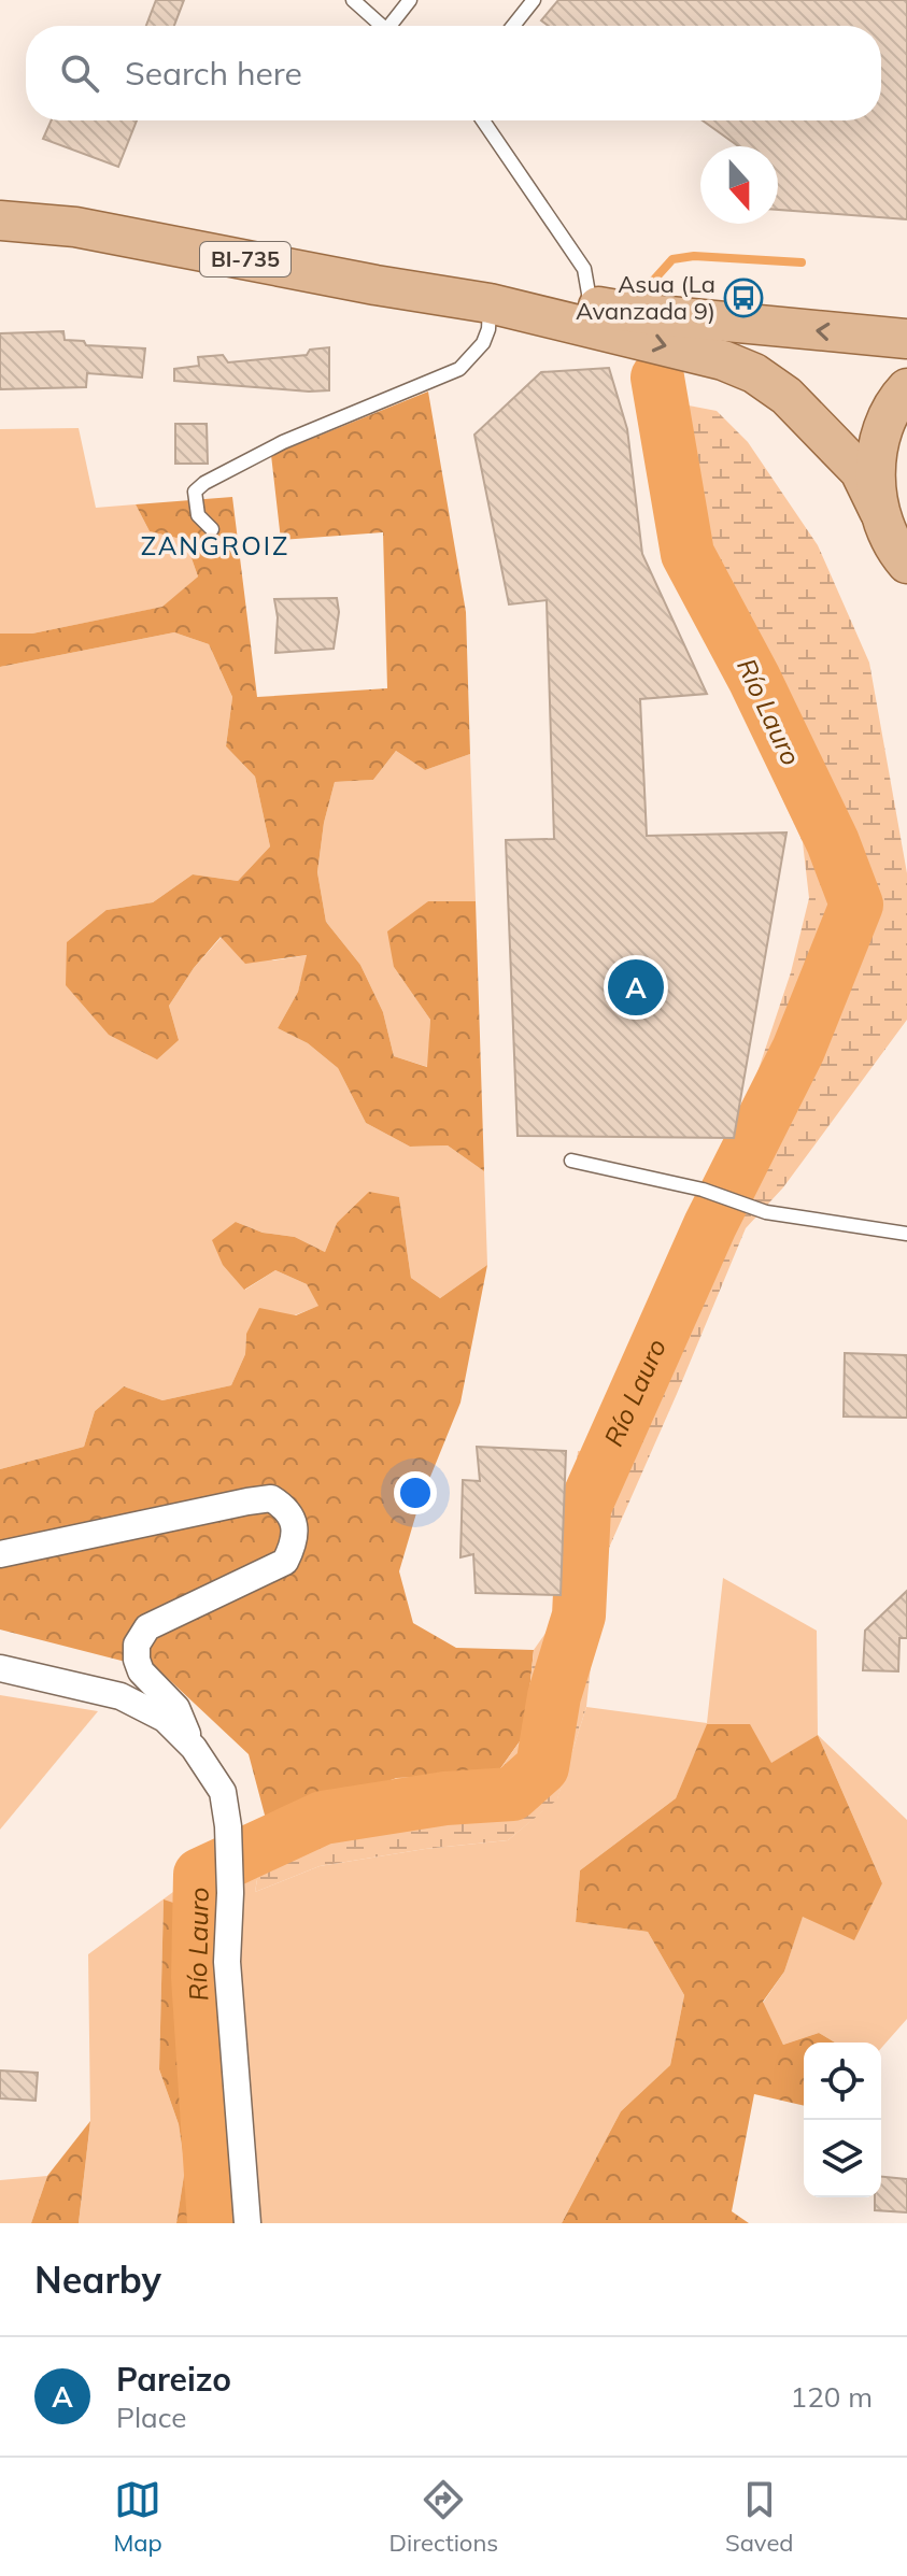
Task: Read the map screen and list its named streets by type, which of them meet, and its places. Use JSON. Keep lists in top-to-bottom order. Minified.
{"streets":{"main road":["BI-735"]},"districts":["ZANGROIZ"],"water":["Río Lauro"],"places":{"bus stop":["Asua (La Avanzada 9)"]},"north":"bottom","page":{"search":"Search here","pins":"A","heading":"Nearby","list":[{"mark":"A","name":"Pareizo","note":"Place","value":"120 m"}],"nav":["Map","Directions","Saved"]}}
